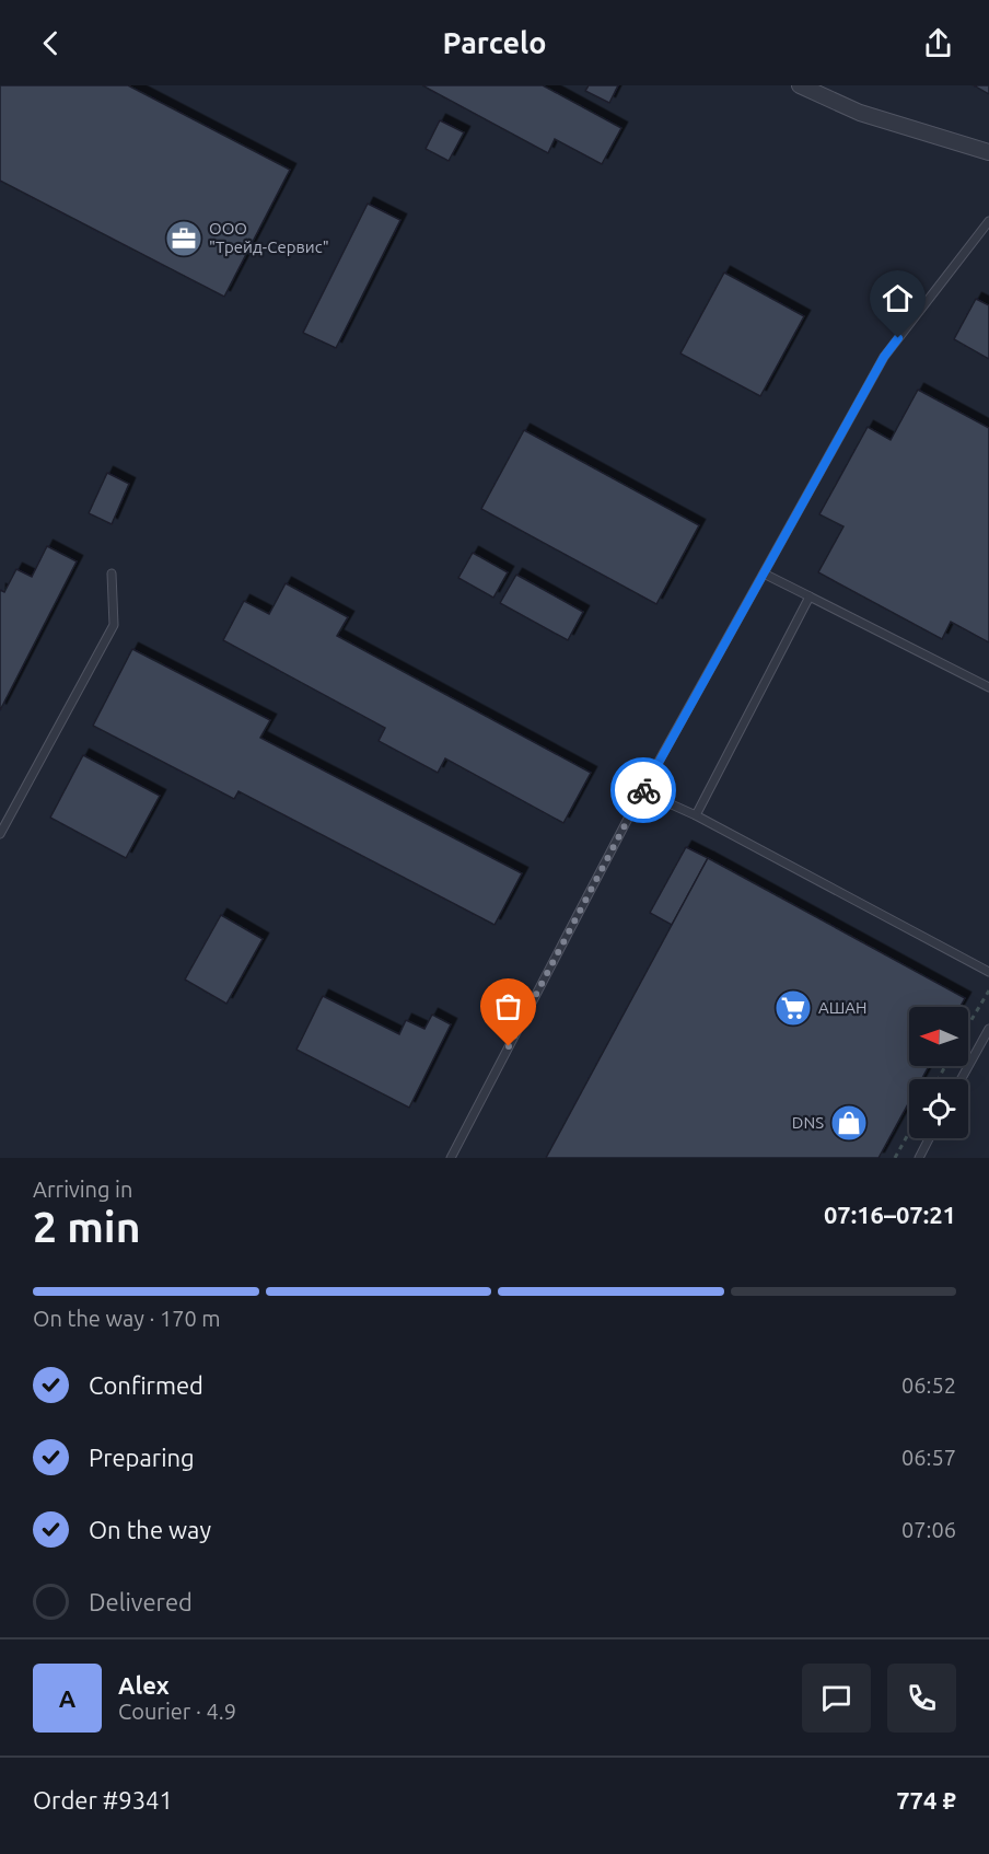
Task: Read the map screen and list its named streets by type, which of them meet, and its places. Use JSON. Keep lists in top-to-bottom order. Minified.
{"places":{"office":["ООО \"Трейд-Сервис\""],"supermarket":["АШАН"],"shop":["DNS"]},"north":"left","page":{"header":"Parcelo","heading":["2 min","Arriving in","07:16–07:21"],"panel":["Alex","Courier · 4.9","Order #9341","774 ₽"],"bar":"On the way · 170 m","list":[["Confirmed","06:52"],["Preparing","06:57"],["On the way","07:06"],"Delivered"],"round":"A"}}
